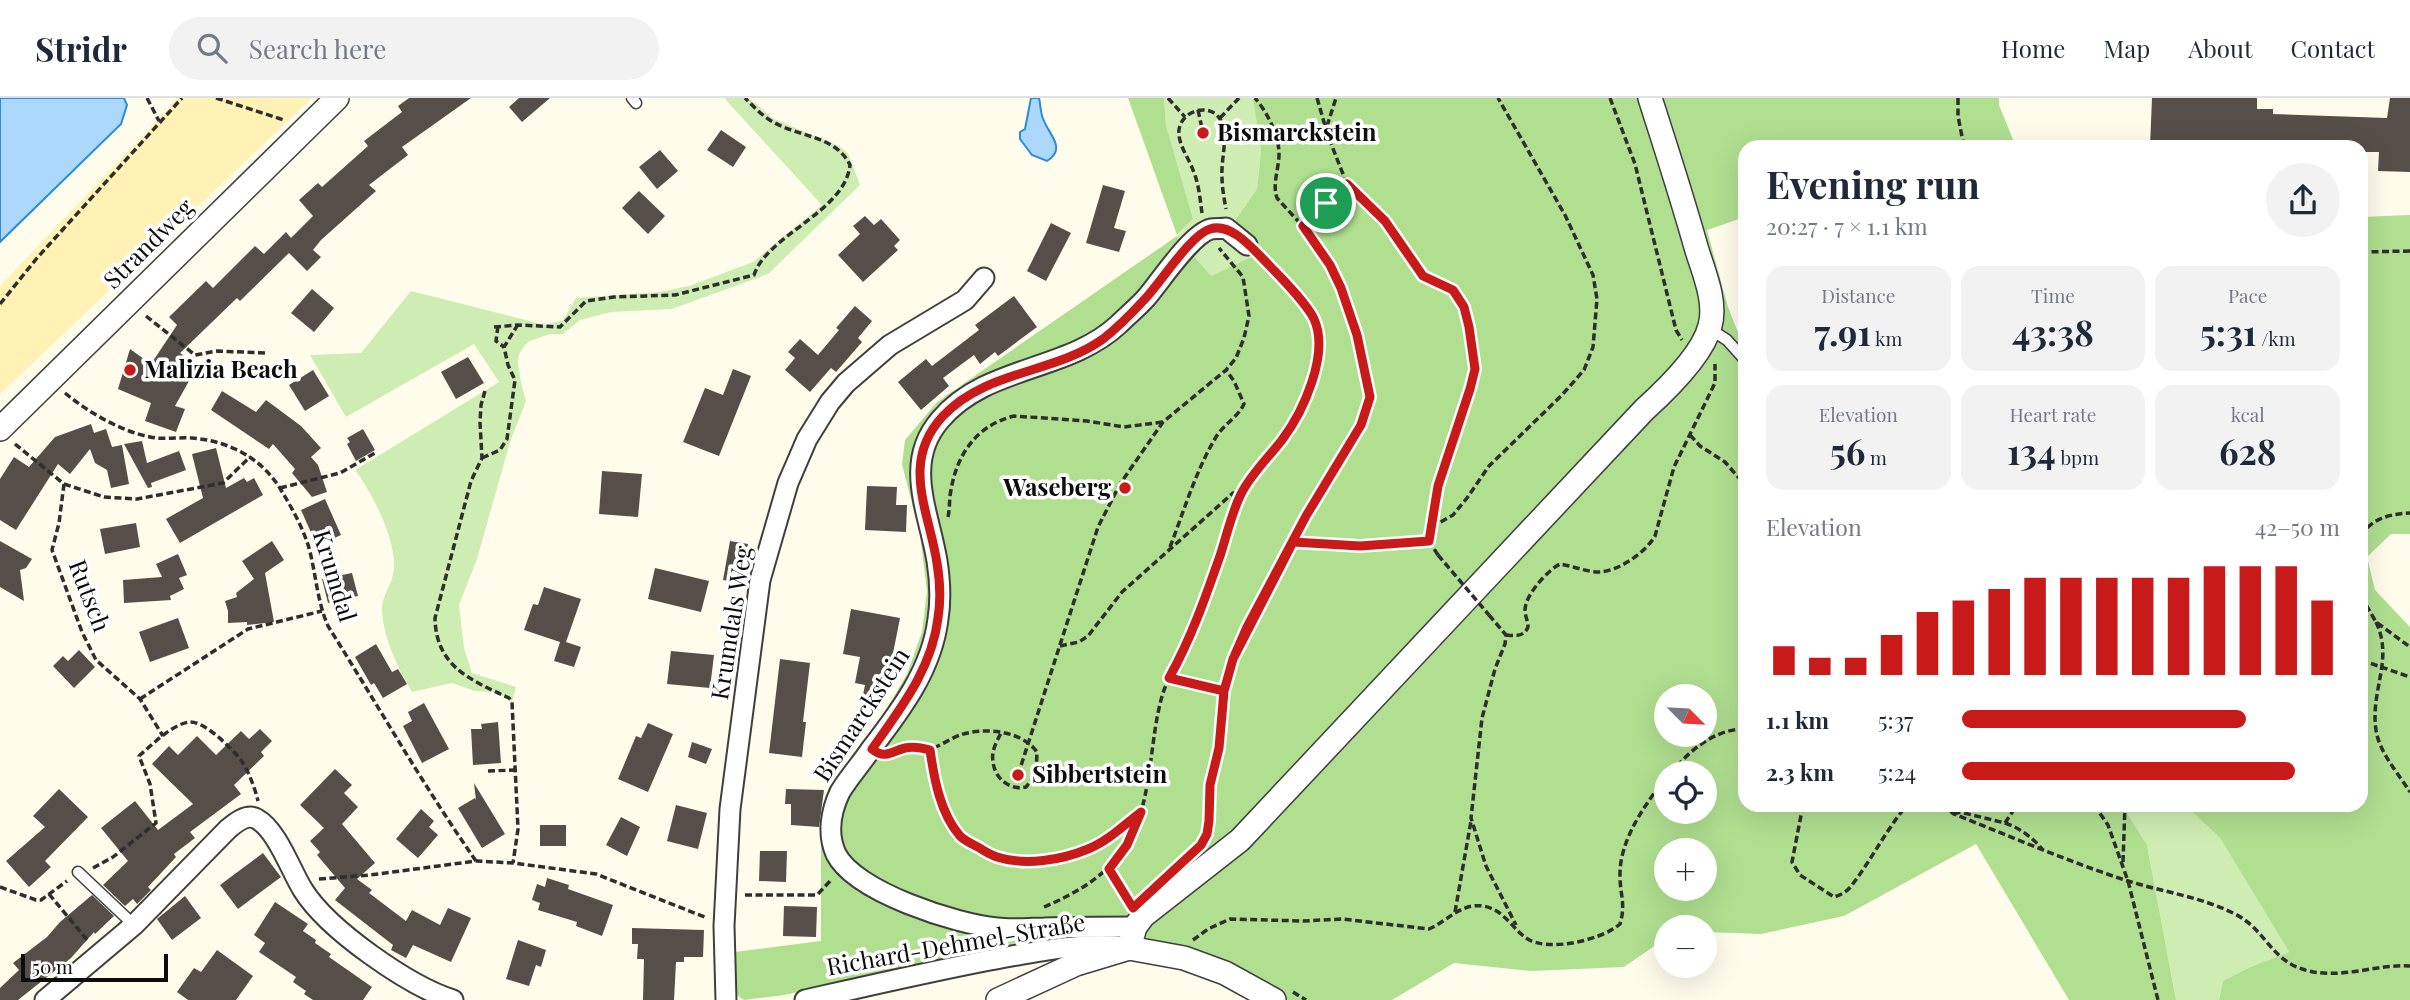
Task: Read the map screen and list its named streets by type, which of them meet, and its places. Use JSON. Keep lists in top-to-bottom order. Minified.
{"streets":{"street":["Strandweg","Krumdals Weg","Bismarckstein","Richard-Dehmel-Straße"],"path":["Krumdal","Rutsch"]},"crossings":[["Strandweg","Krumdal"]],"places":["Bismarckstein","Malizia Beach","Waseberg","Sibbertstein"],"scale_bar":"50 m","north":"bottom right","page":{"header":"Stridr","search":"Search here","nav":["Home","Map","About","Contact"],"heading":["Evening run","20:27 · 7 × 1.1 km"],"stats":[["Distance","7.91 km"],["Time","43:38"],["Pace","5:31 /km"],["Elevation","56 m"],["Heart rate","134 bpm"],["kcal","628"]],"chart":["Elevation","42–50 m"],"map_buttons":["+","−"],"list":[{"name":"1.1 km","note":"5:37"},{"name":"2.3 km","note":"5:24"}],"scale":"50 m"}}
